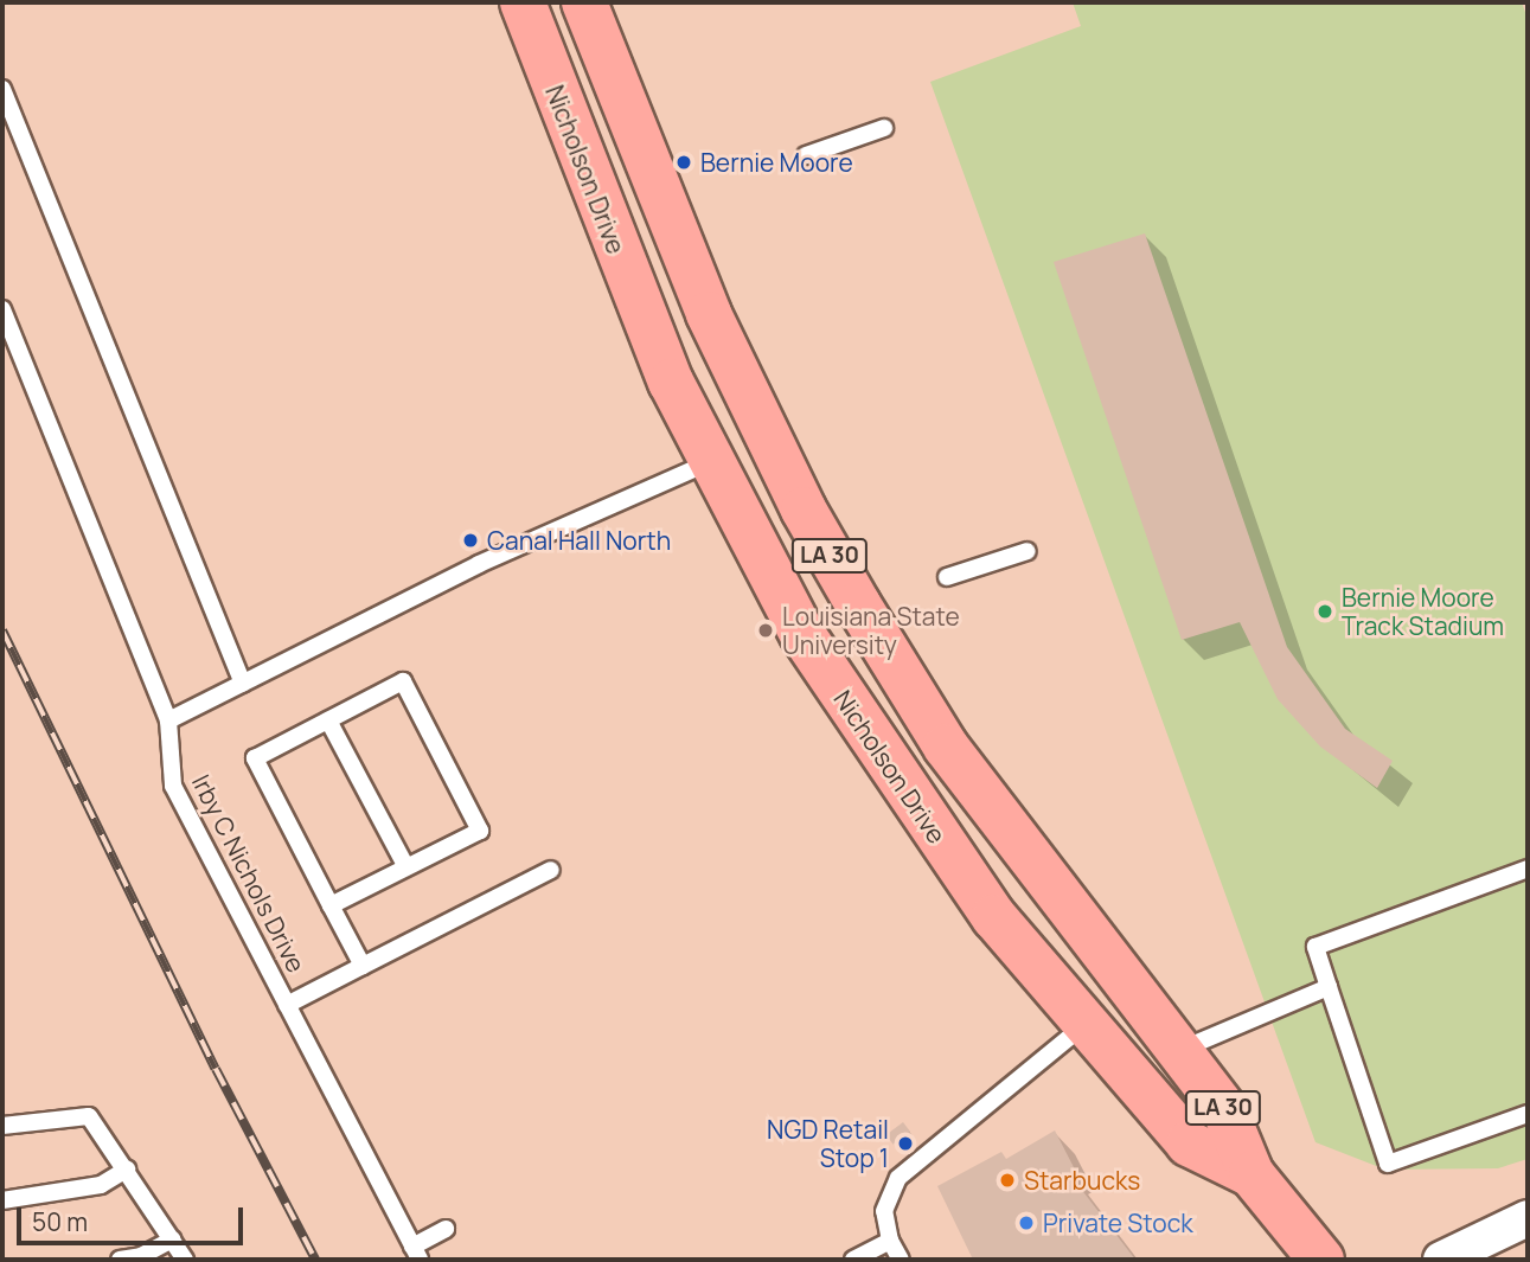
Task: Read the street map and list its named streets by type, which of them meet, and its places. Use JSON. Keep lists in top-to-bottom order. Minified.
{"streets":{"main road":["Nicholson Drive","LA 30"],"lane":["Irby C Nichols Drive"]},"places":["Bernie Moore","Canal Hall North","Bernie Moore Track Stadium","Louisiana State University","NGD Retail Stop 1","Starbucks","Private Stock"],"scale_bar":"50 m"}
